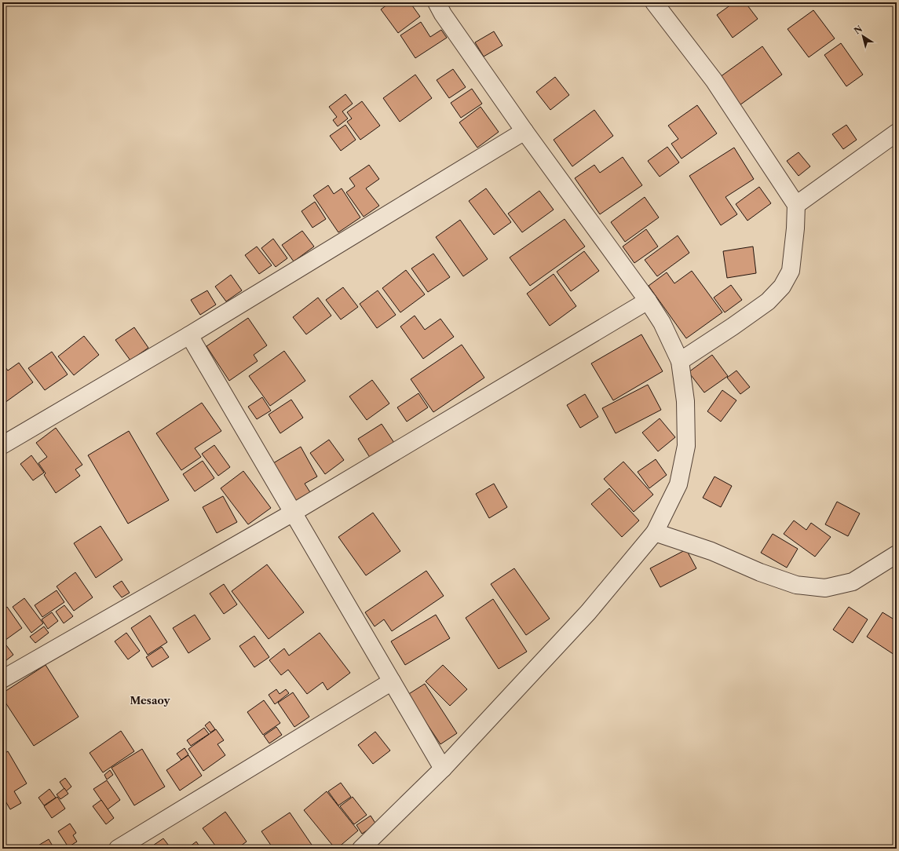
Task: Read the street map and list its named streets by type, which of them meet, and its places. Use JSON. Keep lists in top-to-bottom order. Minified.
{"districts":["Mesaoy"],"north":"top left"}
